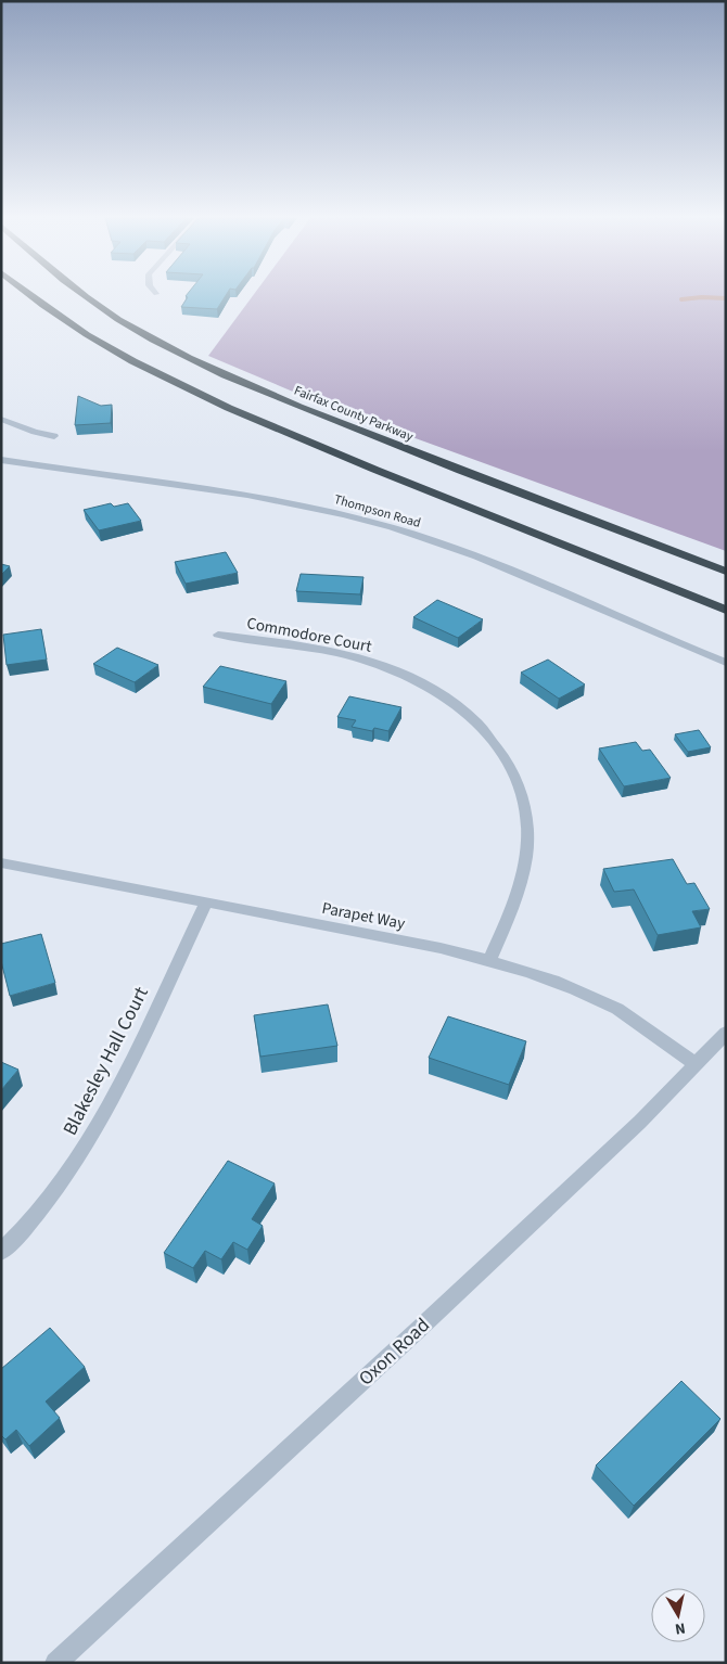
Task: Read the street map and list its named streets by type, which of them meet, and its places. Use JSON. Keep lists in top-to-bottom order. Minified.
{"streets":{"highway":["Fairfax County Parkway"],"street":["Thompson Road","Commodore Court","Parapet Way","Blakesley Hall Court","Oxon Road"]},"crossings":[["Commodore Court","Parapet Way"],["Parapet Way","Blakesley Hall Court"],["Parapet Way","Oxon Road"]],"north":"bottom"}
